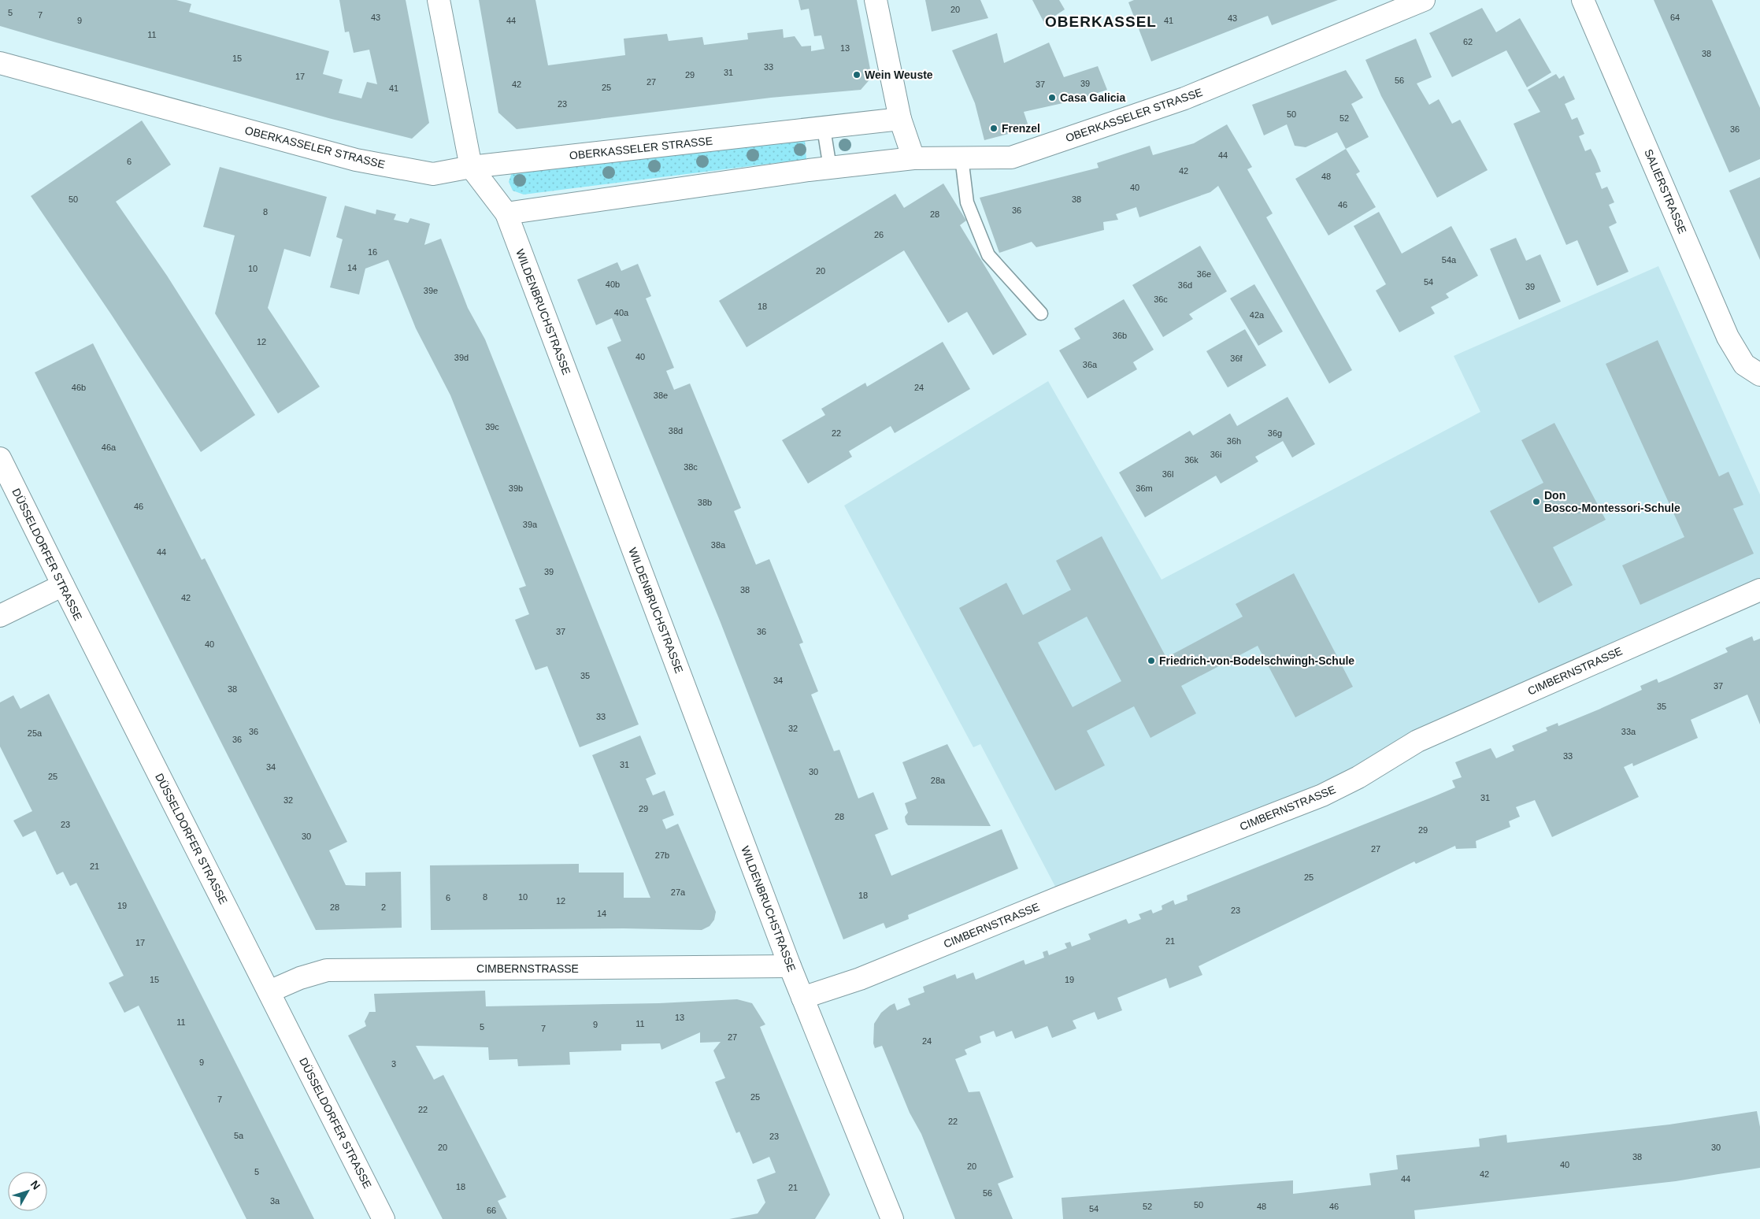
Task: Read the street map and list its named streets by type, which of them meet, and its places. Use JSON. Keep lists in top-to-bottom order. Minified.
{"streets":{"street":["OBERKASSELER STRASSE","SALIERSTRASSE","WILDENBRUCHSTRASSE","DÜSSELDORFER STRASSE","CIMBERNSTRASSE"]},"crossings":[["OBERKASSELER STRASSE","WILDENBRUCHSTRASSE"],["WILDENBRUCHSTRASSE","CIMBERNSTRASSE"],["DÜSSELDORFER STRASSE","CIMBERNSTRASSE"]],"districts":["OBERKASSEL"],"places":["Wein Weuste","Casa Galicia","Frenzel","Don Bosco-Montessori-Schule","Friedrich-von-Bodelschwingh-Schule"],"house_numbers":["20","5","7","43","64","43","9","44","41","11","62","13","38","15","33","31","29","17","56","27","39","42","37","25","41","23","50","52","36","44","6","42","48","40","50","38","46","36","8","28","26","16","54a","14","10","20","36e","54","40b","36d","39","39e","36c","18","40a","42a","36b","12","40","39d","36f","36a","46b","24","38e","39c","38d","22","36g","36h","46a","36i","36k","38c","36l","39b","36m","38b","46","39a","38a","44","39","38","42","37","36","40","35","34","37","38","35","33","32","36","33a","25a","36","33","31","34","30","25","28a","31","32","29","28","23","29","30","27","27b","21","25","27a","18","8","10","6","12","19","28","2","23","14","21","17","15","19","13","11","11","9","5","7","27","24","9","3","25","7","22","22","5a","23","20","30","38","40","20","5","42","44","18","21","56","3a","50","52","48","46","54","66"],"north":"top right"}
